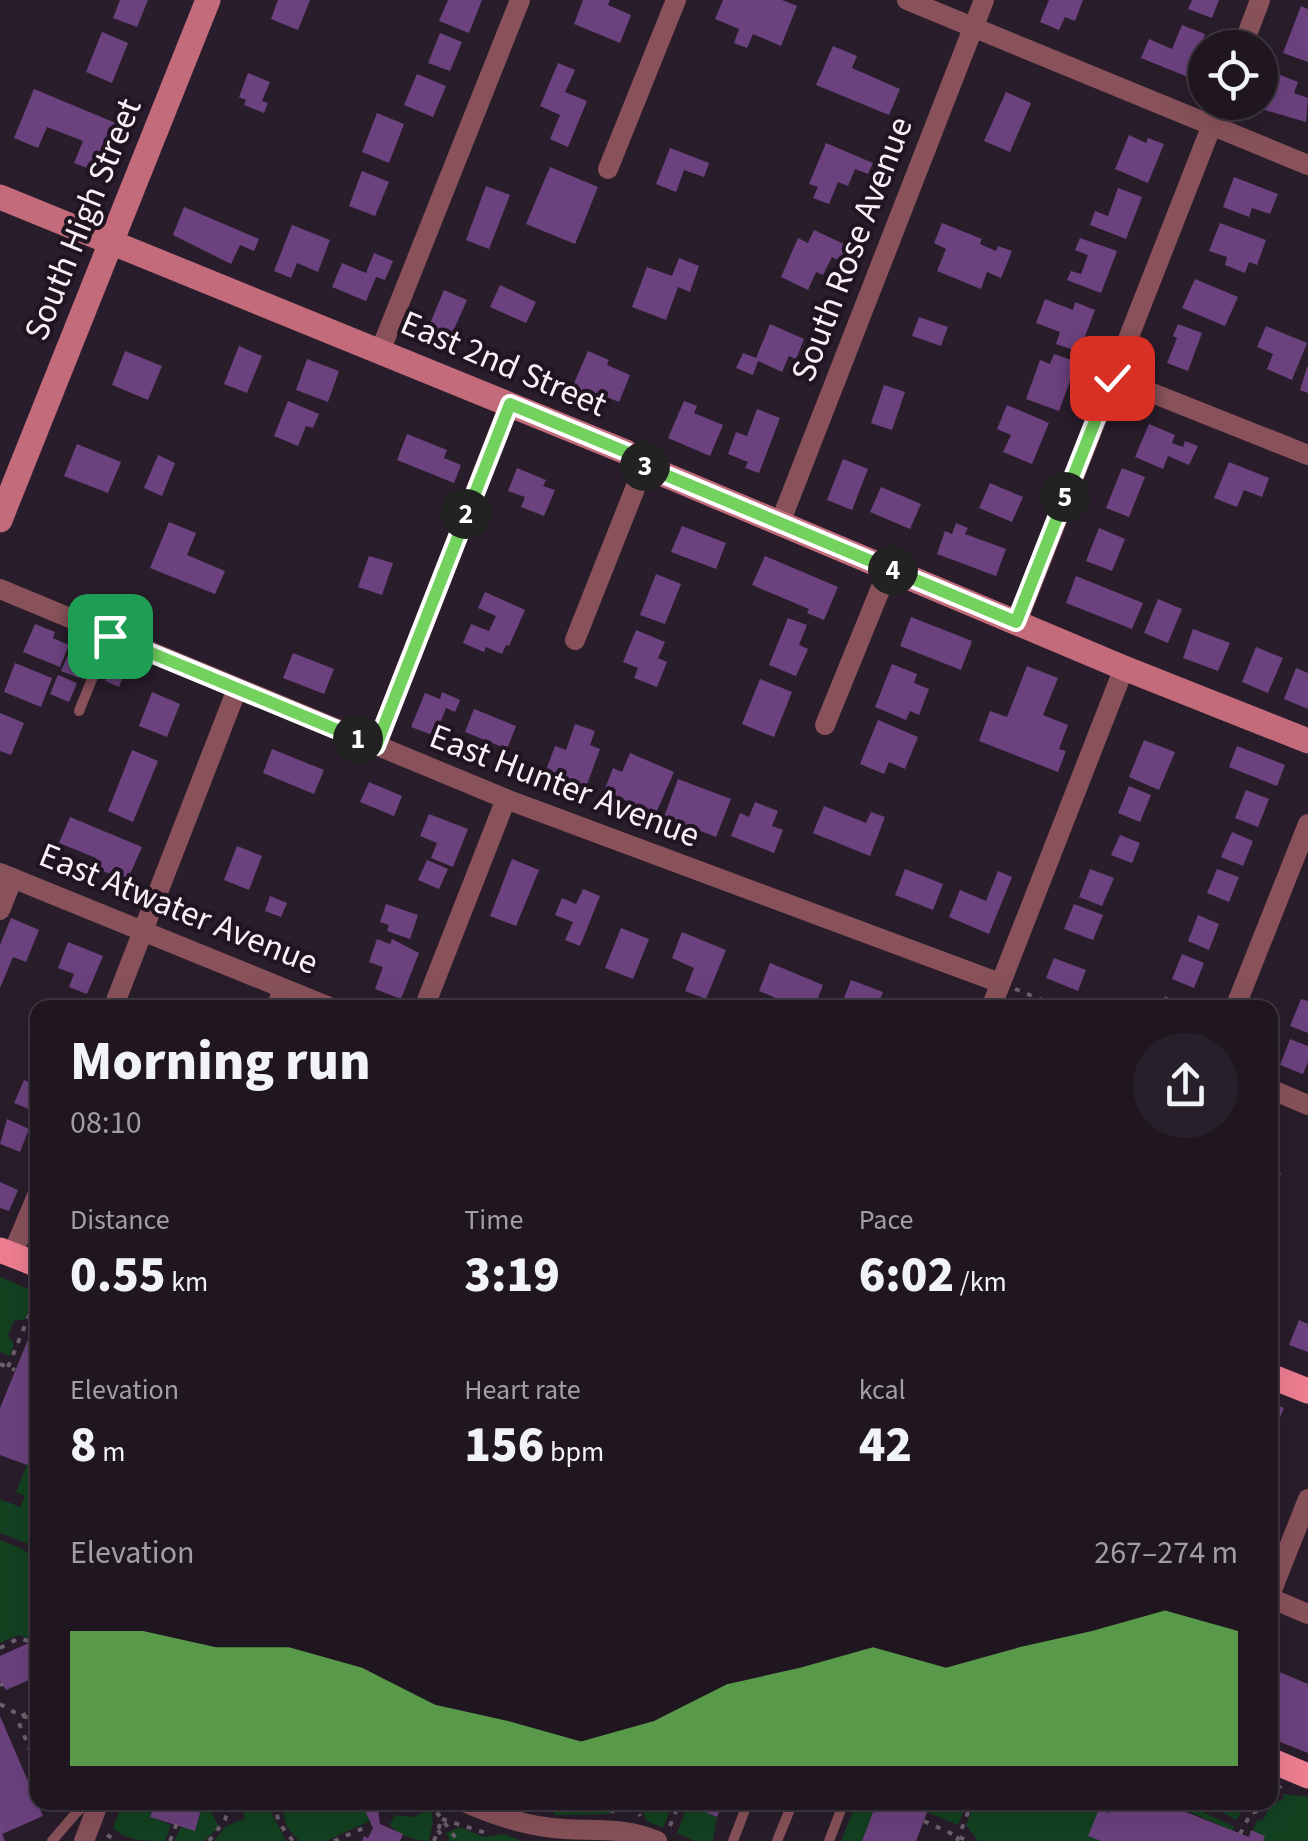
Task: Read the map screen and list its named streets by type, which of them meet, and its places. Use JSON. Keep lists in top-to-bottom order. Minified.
{"streets":{"street":["South High Street","South Rose Avenue","East 2nd Street","East Hunter Avenue","East Atwater Avenue"]},"crossings":[["South High Street","East 2nd Street"],["South Rose Avenue","East 2nd Street"]],"page":{"pins":["3","5","2","4","1"],"heading":["Morning run","08:10"],"stats":[["Distance","0.55 km"],["Time","3:19"],["Pace","6:02 /km"],["Elevation","8 m"],["Heart rate","156 bpm"],["kcal","42"]],"chart":["Elevation","267–274 m"]}}
